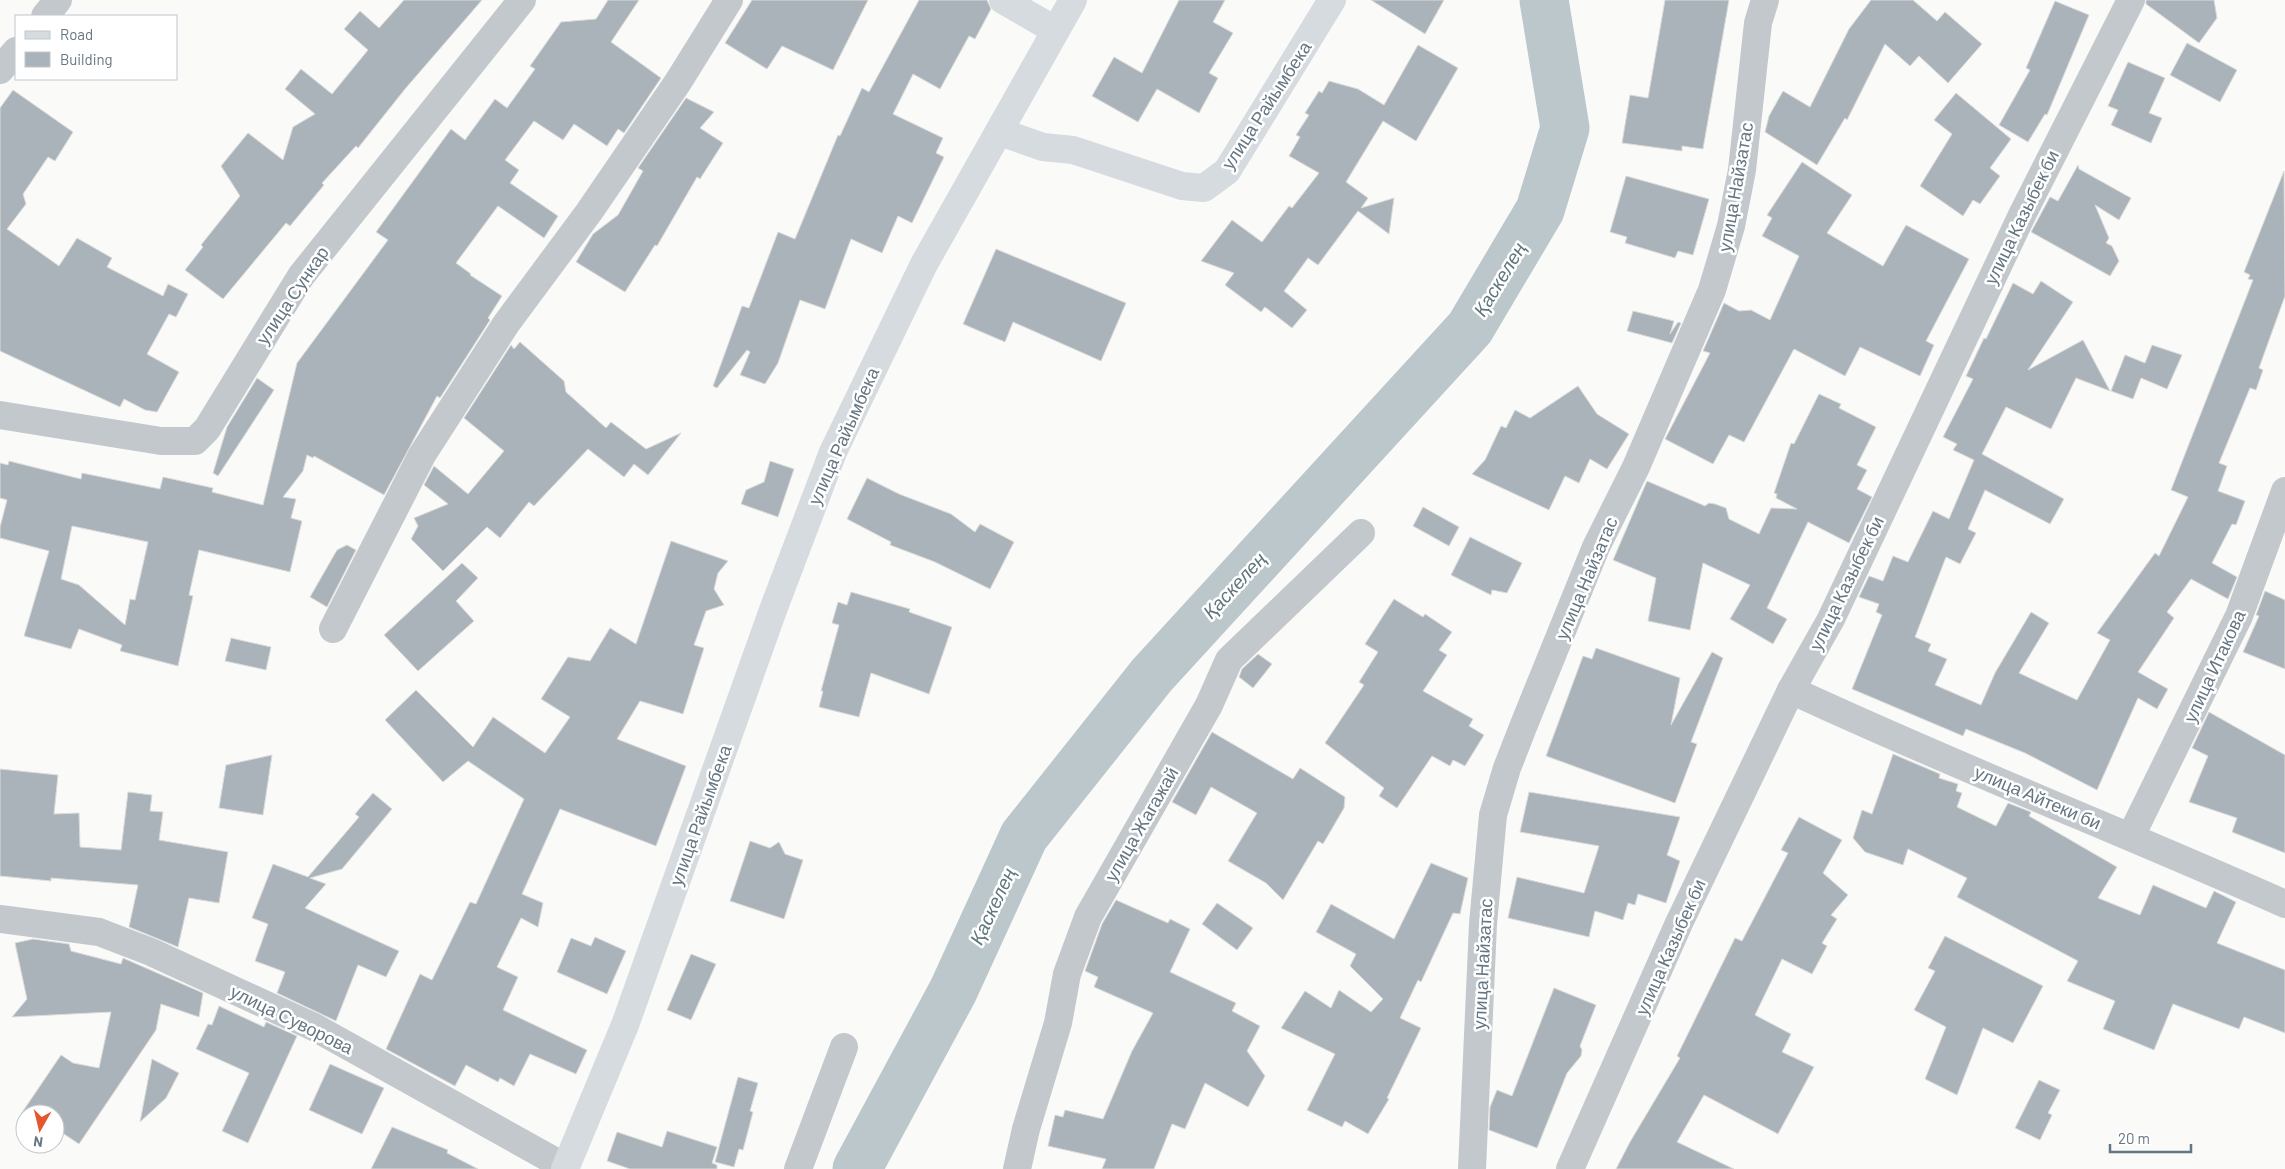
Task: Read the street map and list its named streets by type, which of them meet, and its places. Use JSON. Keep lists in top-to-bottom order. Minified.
{"streets":{"street":["улица Райымбека","улица Найзатас","улица Казыбек би","улица Сункар","улица Итакова","улица Айтеки би","улица Жагажай","улица Суворова"]},"crossings":[["улица Райымбека","улица Суворова"],["улица Казыбек би","улица Айтеки би"],["улица Итакова","улица Айтеки би"]],"water":["Қаскелең"],"legend":["Road","Building"],"scale_bar":"20 m","north":"bottom"}
